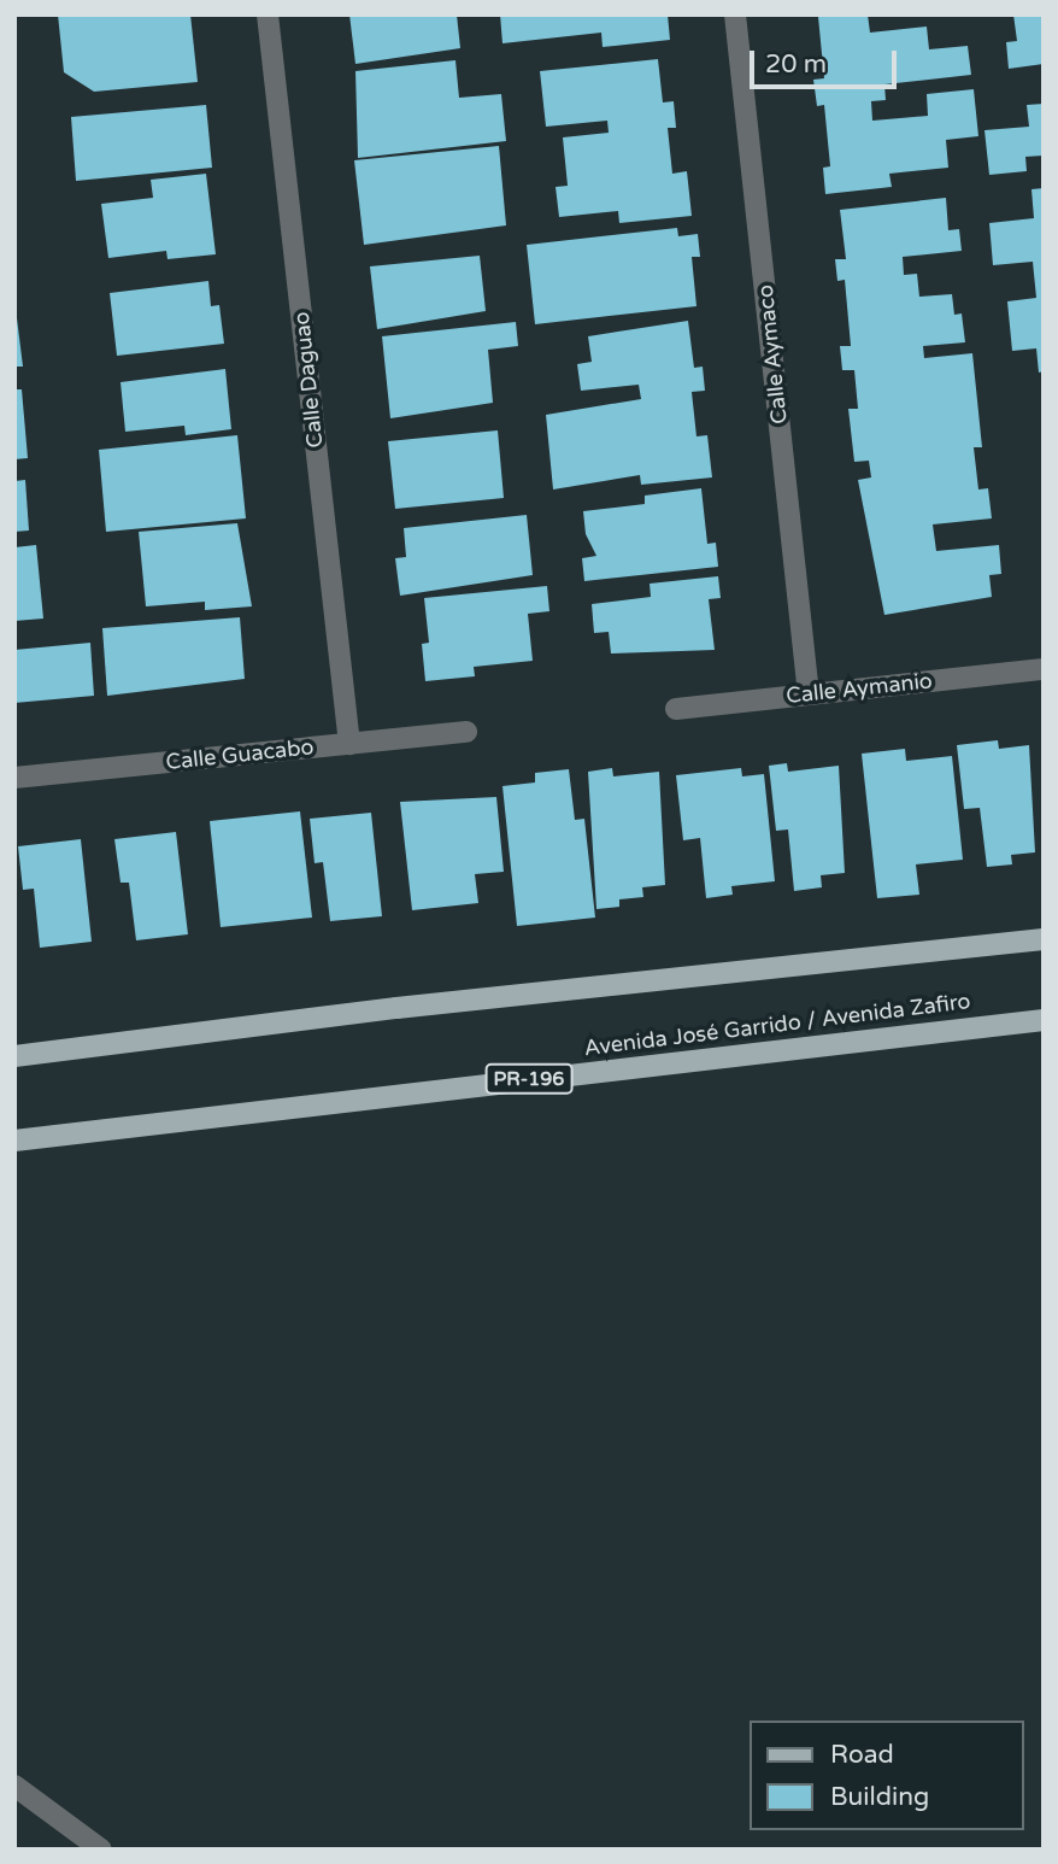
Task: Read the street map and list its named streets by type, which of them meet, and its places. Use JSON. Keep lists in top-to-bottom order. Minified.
{"streets":{"main road":["Avenida José Garrido / Avenida Zafiro","PR-196"],"street":["Calle Aymaco","Calle Daguao","Calle Aymanio","Calle Guacabo"]},"crossings":[["Calle Aymaco","Calle Aymanio"],["Calle Daguao","Calle Guacabo"]],"legend":["Road","Building"],"scale_bar":"20 m"}
